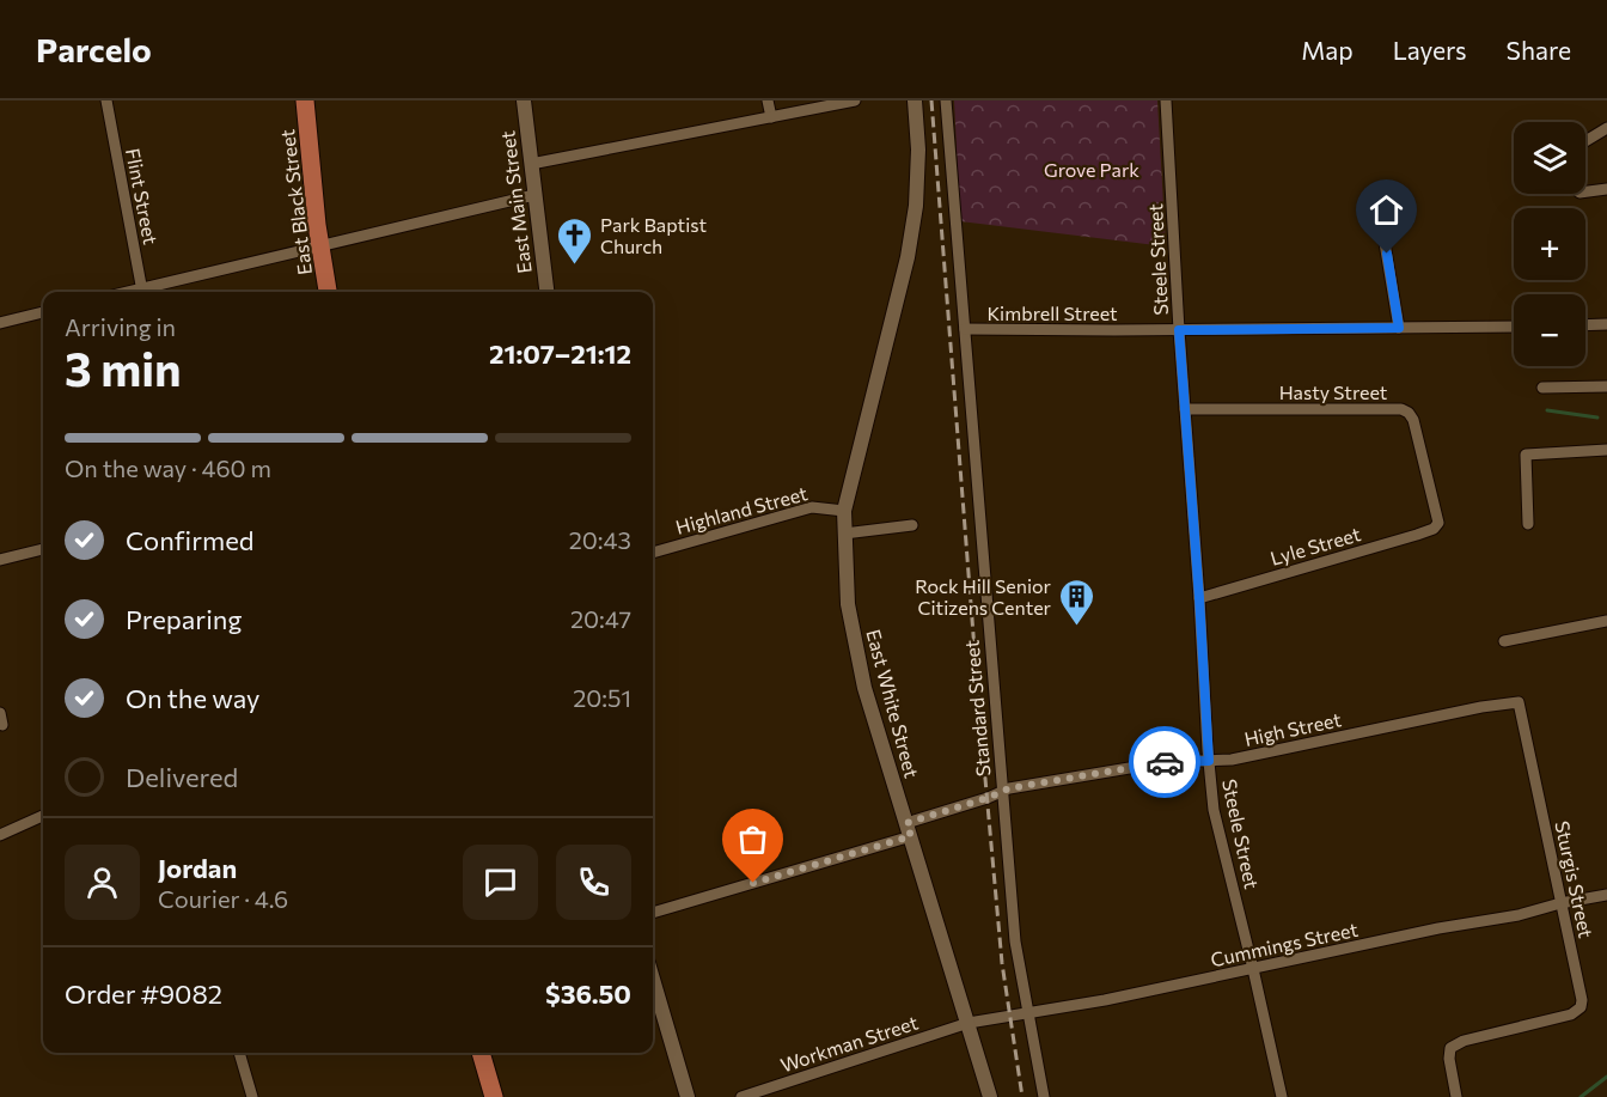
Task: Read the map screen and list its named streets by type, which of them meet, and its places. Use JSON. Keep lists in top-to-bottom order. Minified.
{"streets":{"main road":["East Black Street"],"street":["Flint Street","East Main Street","Steele Street","Kimbrell Street","Hasty Street","Highland Street","Lyle Street","East White Street","Standard Street","High Street","Sturgis Street","Cummings Street","Workman Street"]},"crossings":[["Steele Street","Kimbrell Street"],["Steele Street","Hasty Street"],["Steele Street","Lyle Street"],["Steele Street","High Street"],["Steele Street","Cummings Street"],["Kimbrell Street","Standard Street"],["Hasty Street","Lyle Street"],["Highland Street","East White Street"],["East White Street","High Street"],["East White Street","Cummings Street"],["East White Street","Workman Street"],["Standard Street","High Street"],["Standard Street","Cummings Street"],["High Street","Sturgis Street"],["Sturgis Street","Cummings Street"],["Cummings Street","Workman Street"]],"parks":["Grove Park"],"places":{"church":["Park Baptist Church"],"building":["Rock Hill Senior Citizens Center"]},"page":{"header":"Parcelo","nav":["Map","Layers","Share"],"map_buttons":["+","−"],"heading":["3 min","Arriving in","21:07–21:12"],"panel":["Jordan","Courier · 4.6","Order #9082","$36.50"],"bar":"On the way · 460 m","list":[["Confirmed","20:43"],["Preparing","20:47"],["On the way","20:51"],"Delivered"]}}
